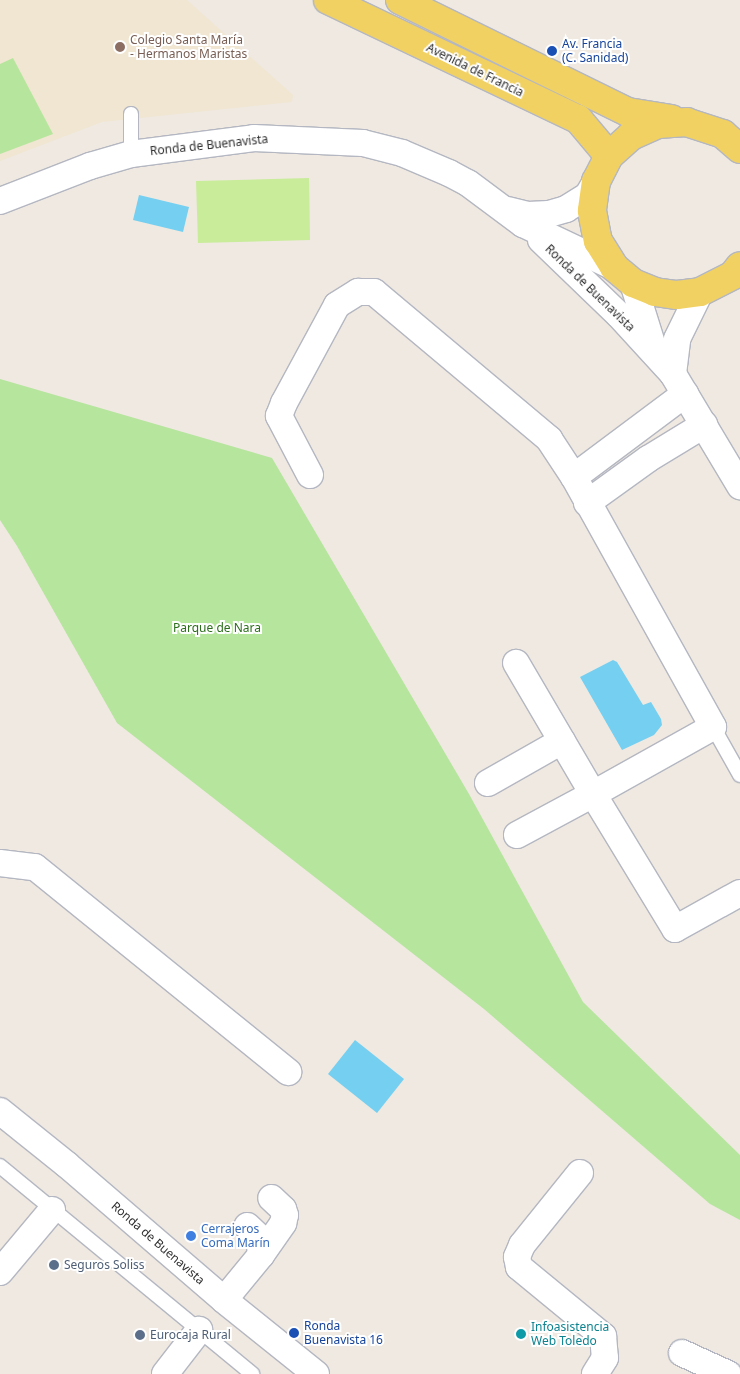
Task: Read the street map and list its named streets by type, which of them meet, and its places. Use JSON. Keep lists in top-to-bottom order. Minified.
{"streets":{"main road":["Avenida de Francia"],"street":["Ronda de Buenavista"]},"parks":["Parque de Nara"],"places":["Colegio Santa María - Hermanos Maristas","Av. Francia (C. Sanidad)","Cerrajeros Coma Marín","Seguros Soliss","Ronda Buenavista 16","Infoasistencia Web Toledo","Eurocaja Rural"]}
